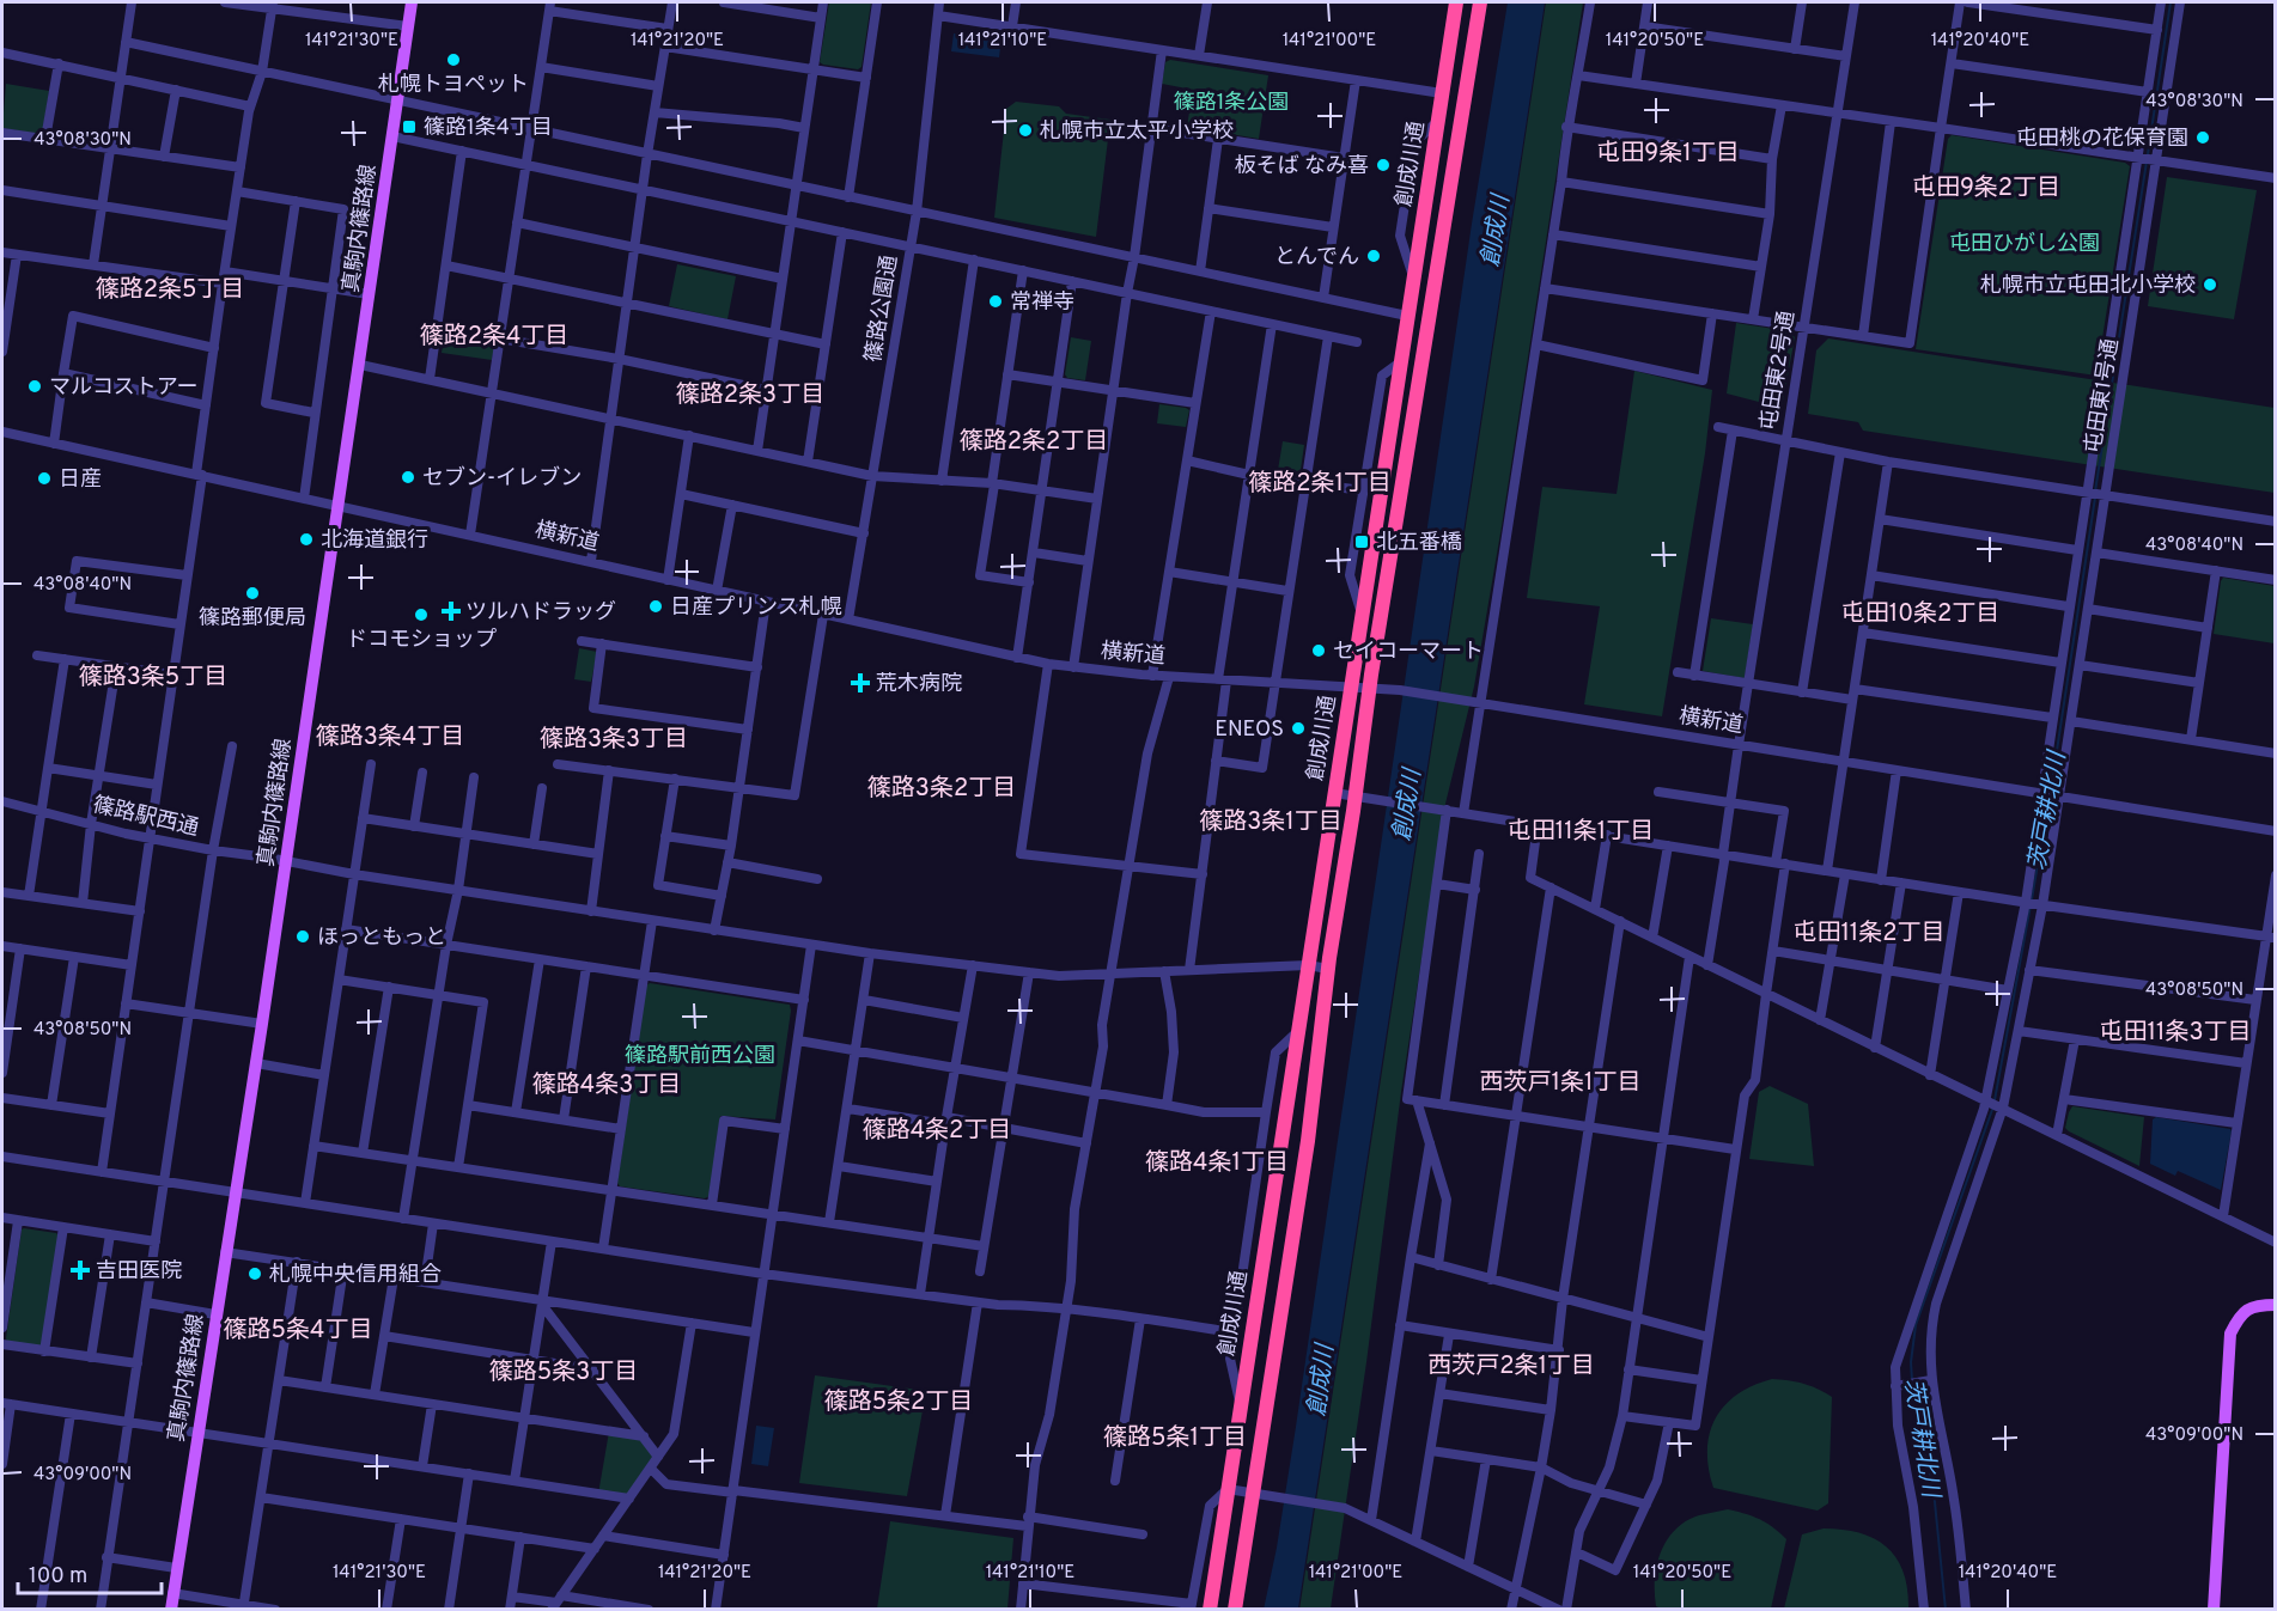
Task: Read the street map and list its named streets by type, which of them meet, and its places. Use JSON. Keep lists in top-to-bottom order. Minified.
{"streets":{"highway":["創成川通"],"main road":["真駒内篠路線"],"street":["篠路公園通","屯田東2号通","屯田東1号通","横新道","篠路駅西通"]},"crossings":[["創成川通","横新道"],["創成川通","篠路駅西通"],["真駒内篠路線","横新道"],["真駒内篠路線","篠路駅西通"],["篠路公園通","横新道"],["屯田東2号通","横新道"],["屯田東1号通","横新道"]],"districts":["屯田9条1丁目","屯田9条2丁目","篠路2条5丁目","篠路2条4丁目","篠路2条3丁目","篠路2条2丁目","篠路2条1丁目","屯田10条2丁目","篠路3条5丁目","篠路3条4丁目","篠路3条3丁目","篠路3条2丁目","篠路3条1丁目","屯田11条1丁目","屯田11条2丁目","屯田11条3丁目","西茨戸1条1丁目","篠路4条3丁目","篠路4条2丁目","篠路4条1丁目","篠路5条4丁目","西茨戸2条1丁目","篠路5条3丁目","篠路5条2丁目","篠路5条1丁目"],"water":["創成川","茨戸耕北川"],"parks":["篠路1条公園","屯田ひがし公園","篠路駅前西公園"],"places":{"other":["札幌トヨペット","札幌市立太平小学校","屯田桃の花保育園","板そば なみ喜","とんでん","札幌市立屯田北小学校","常禅寺","マルコストアー","セブン-イレブン","日産","北海道銀行","篠路郵便局","日産プリンス札幌","ドコモショップ","セイコーマート","ENEOS","ほっともっと","札幌中央信用組合"],"transit":["篠路1条4丁目","北五番橋"],"health":["ツルハドラッグ","荒木病院","吉田医院"]},"scale_bar":"100 m","coordinates":["141°21'30\"E","141°21'20\"E","141°21'10\"E","141°21'00\"E","141°20'50\"E","141°20'40\"E","43°08'30\"N","43°08'40\"N","43°08'50\"N","43°09'00\"N"]}
